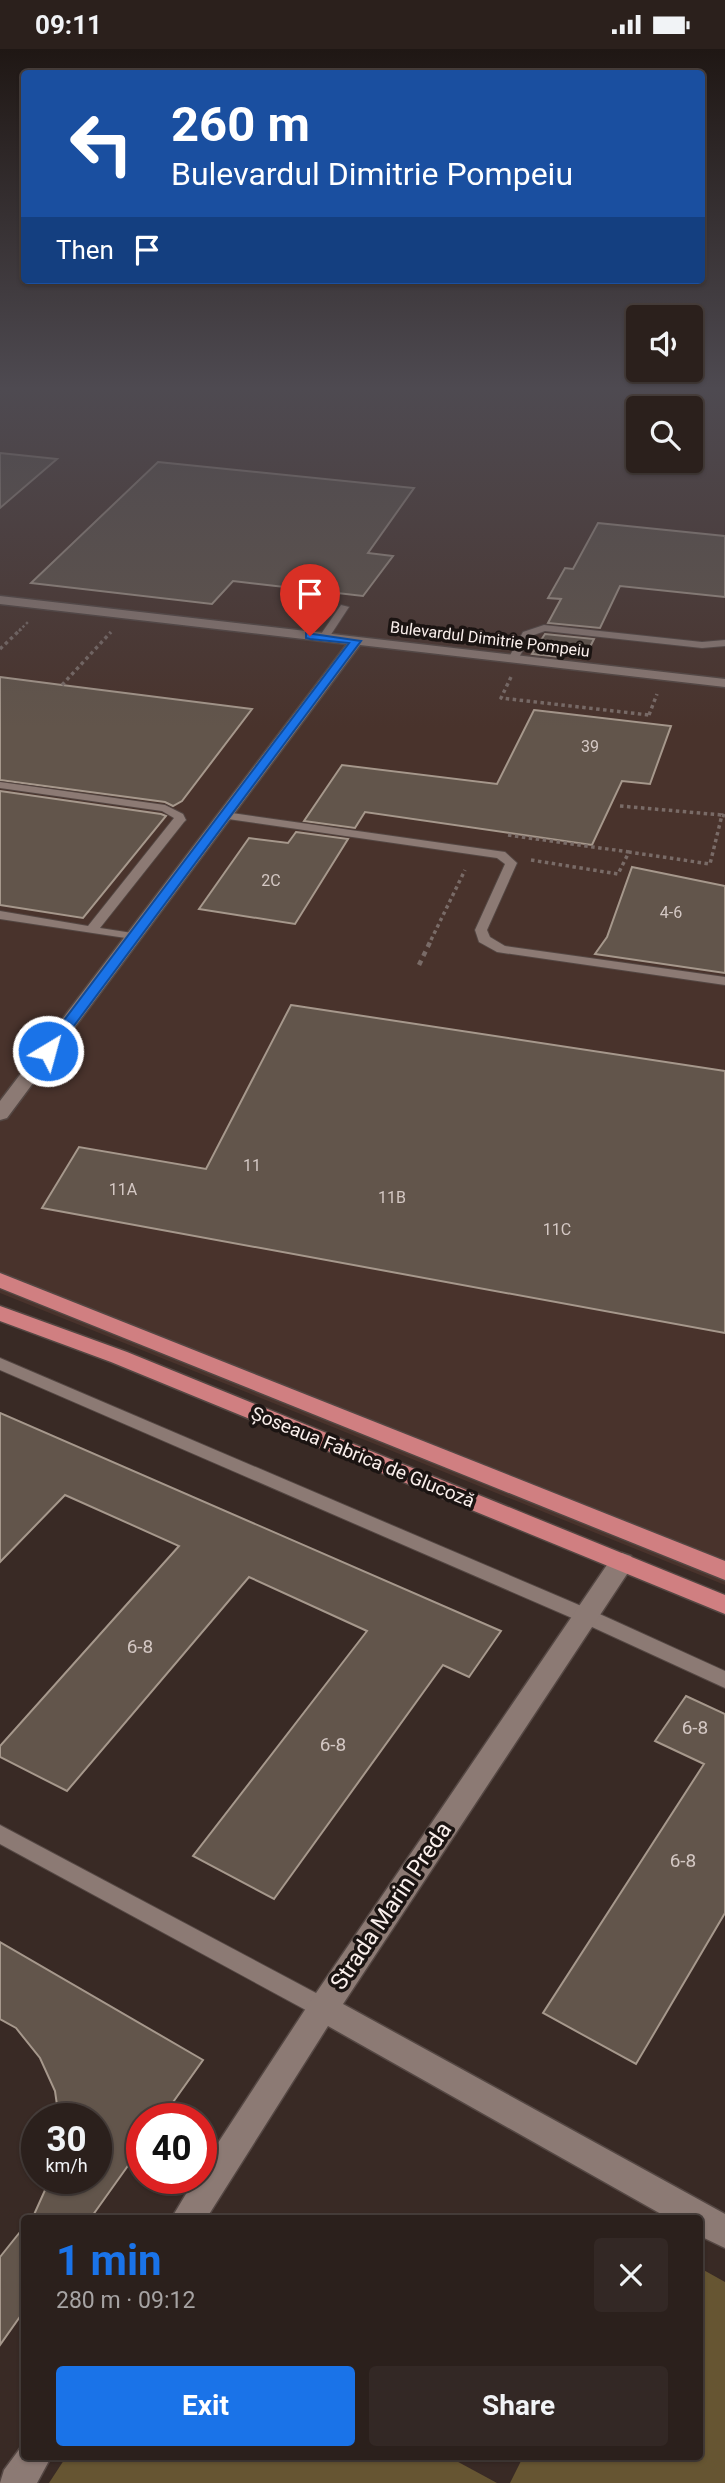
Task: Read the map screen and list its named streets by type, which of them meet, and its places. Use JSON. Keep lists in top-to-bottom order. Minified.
{"streets":{"main road":["Șoseaua Fabrica de Glucoză"],"street":["Bulevardul Dimitrie Pompeiu","Strada Marin Preda"]},"crossings":[["Șoseaua Fabrica de Glucoză","Strada Marin Preda"]],"house_numbers":["39","2C","4-6","11","11A","11B","11C","6-8","6-8","6-8","6-8"],"page":{"status":"09:11","turn":["260 m","Bulevardul Dimitrie Pompeiu"],"then":"Then","speed":"30 km/h","limit":"40","heading":["1 min","280 m · 09:12"],"buttons":["Exit","Share"]}}
